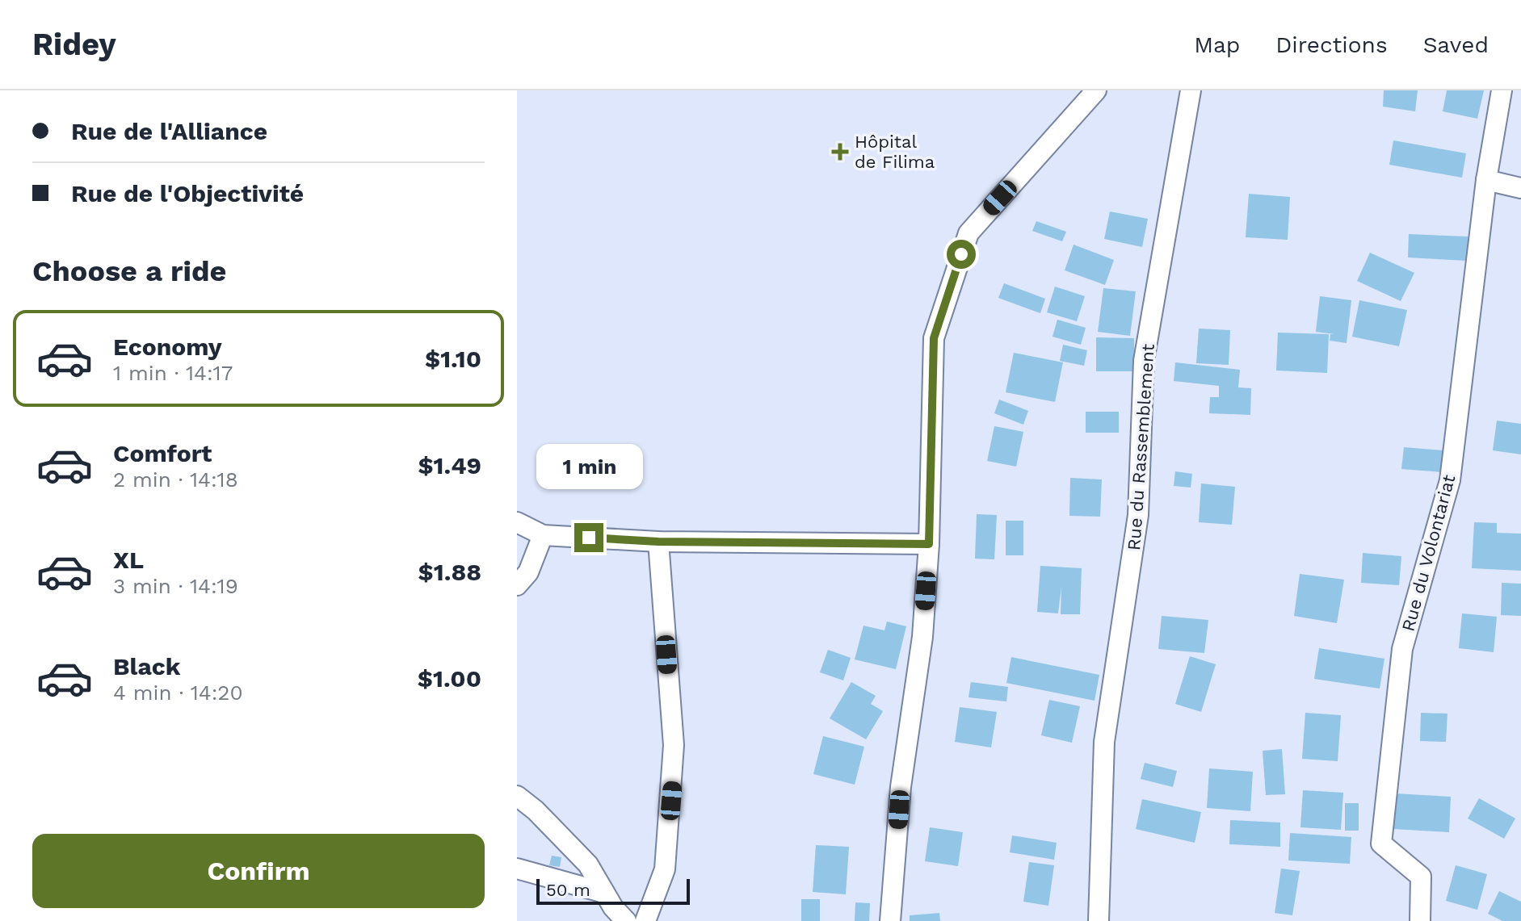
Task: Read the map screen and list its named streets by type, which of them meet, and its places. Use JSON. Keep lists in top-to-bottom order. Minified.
{"streets":{"street":["Rue du Rassemblement","Rue du Volontariat"]},"places":{"health":["Hôpital de Filima"]},"scale_bar":"50 m","page":{"header":"Ridey","nav":["Map","Directions","Saved"],"banner":["Rue de l'Alliance","Rue de l'Objectivité"],"heading":"Choose a ride","list":[{"name":"Economy","note":"1 min · 14:17","value":"$1.10"},{"name":"Comfort","note":"2 min · 14:18","value":"$1.49"},{"name":"XL","note":"3 min · 14:19","value":"$1.88"},{"name":"Black","note":"4 min · 14:20","value":"$1.00"}],"bubble":"1 min","buttons":"Confirm","scale":"50 m"}}
